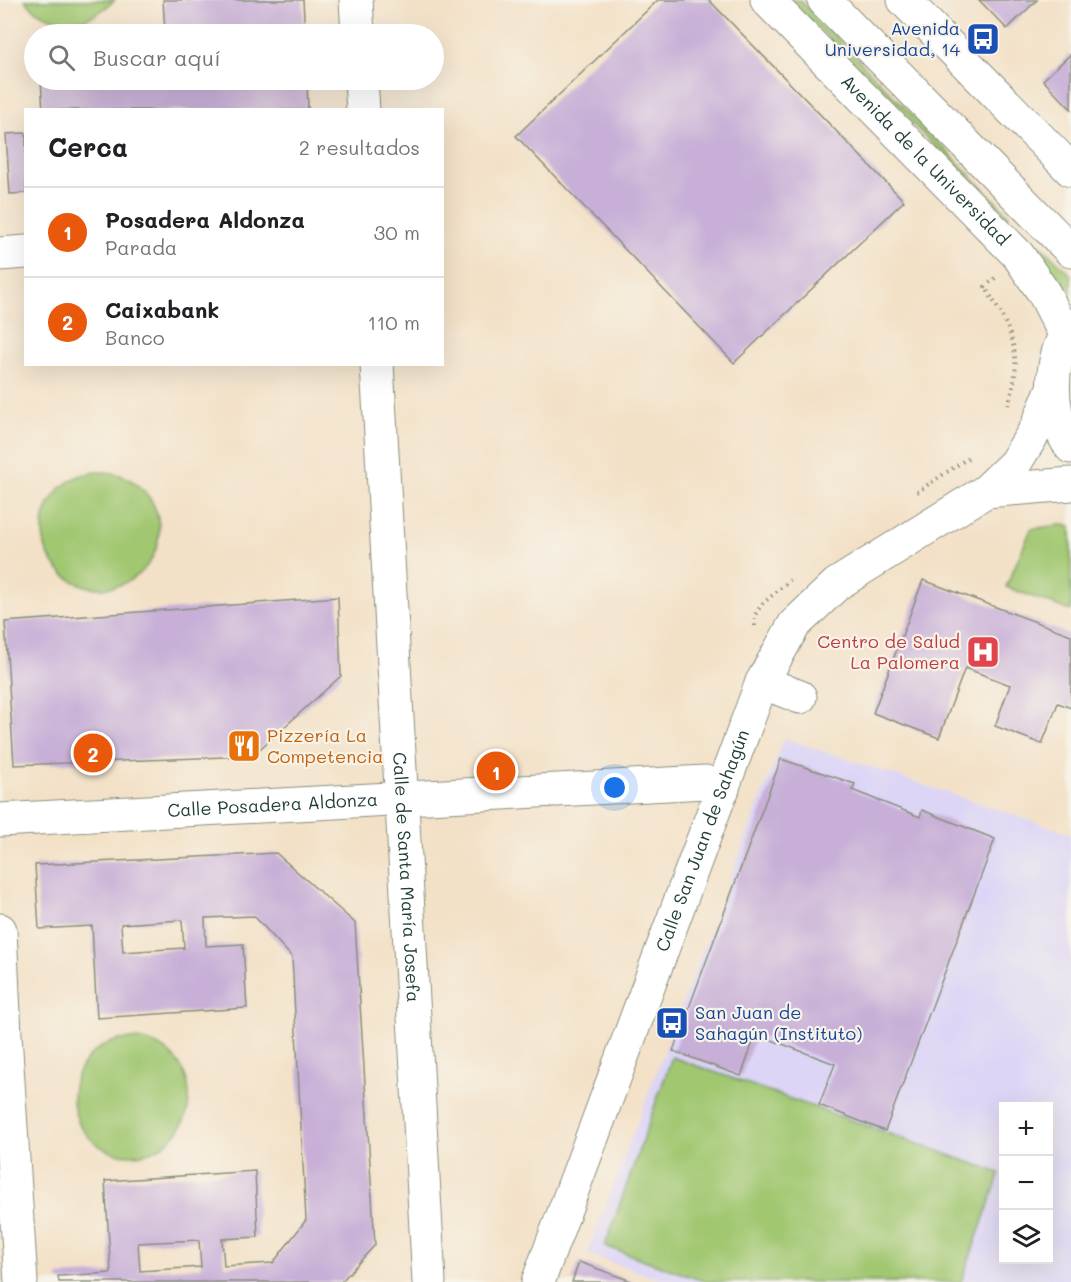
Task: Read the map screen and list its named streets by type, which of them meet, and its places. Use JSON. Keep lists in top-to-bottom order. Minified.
{"streets":{"street":["Avenida de la Universidad","Calle Posadera Aldonza","Calle San Juan de Sahagún","Calle de Santa María Josefa"]},"crossings":[["Avenida de la Universidad","Calle San Juan de Sahagún"],["Calle Posadera Aldonza","Calle San Juan de Sahagún"],["Calle Posadera Aldonza","Calle de Santa María Josefa"]],"places":{"bus stop":["Avenida Universidad, 14","San Juan de Sahagún (Instituto)"],"hospital":["Centro de Salud La Palomera"],"restaurant":["Pizzería La Competencia"]},"page":{"search":"Buscar aquí","heading":["Cerca","2 resultados"],"list":[{"mark":"1","name":"Posadera Aldonza","note":"Parada","value":"30 m"},{"mark":"2","name":"Caixabank","note":"Banco","value":"110 m"}],"pins":["2","1"],"map_buttons":["+","−"]}}
